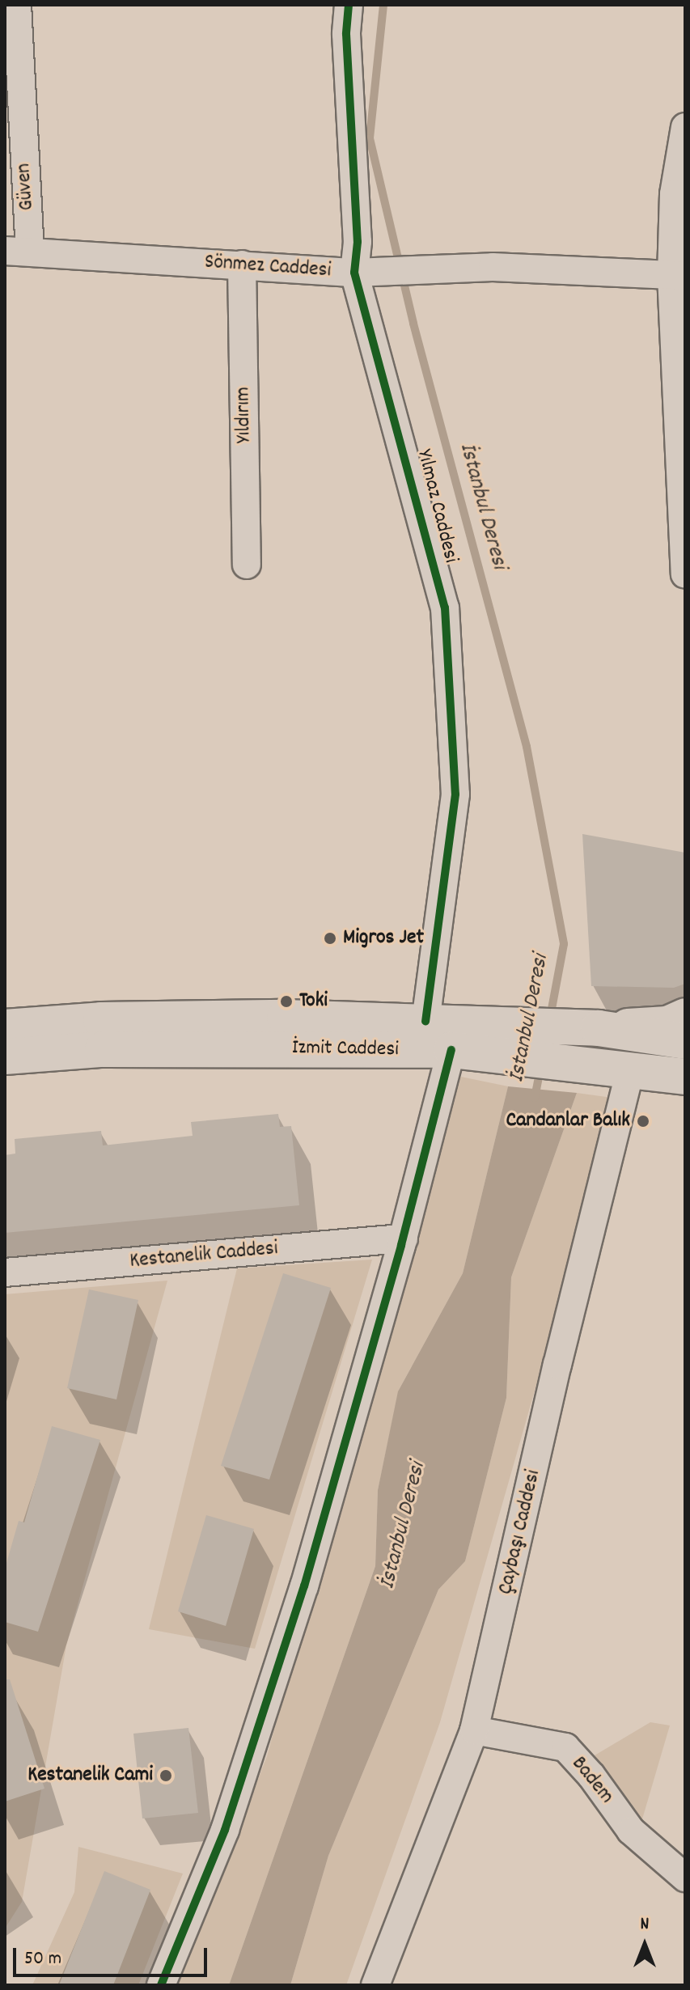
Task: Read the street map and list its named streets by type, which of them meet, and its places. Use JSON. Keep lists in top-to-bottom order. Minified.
{"streets":{"main road":["İzmit Caddesi"],"street":["Güven","Sönmez Caddesi","Yıldırım","Yılmaz Caddesi","Kestanelik Caddesi","Çaybaşı Caddesi","Badem"]},"crossings":[["Güven","Sönmez Caddesi"],["Sönmez Caddesi","Yıldırım"],["Sönmez Caddesi","Yılmaz Caddesi"],["Yılmaz Caddesi","İzmit Caddesi"],["İzmit Caddesi","Çaybaşı Caddesi"],["Çaybaşı Caddesi","Badem"]],"water":["İstanbul Deresi"],"places":["Migros Jet","Toki","Candanlar Balık","Kestanelik Cami"],"scale_bar":"50 m","north":"top"}
